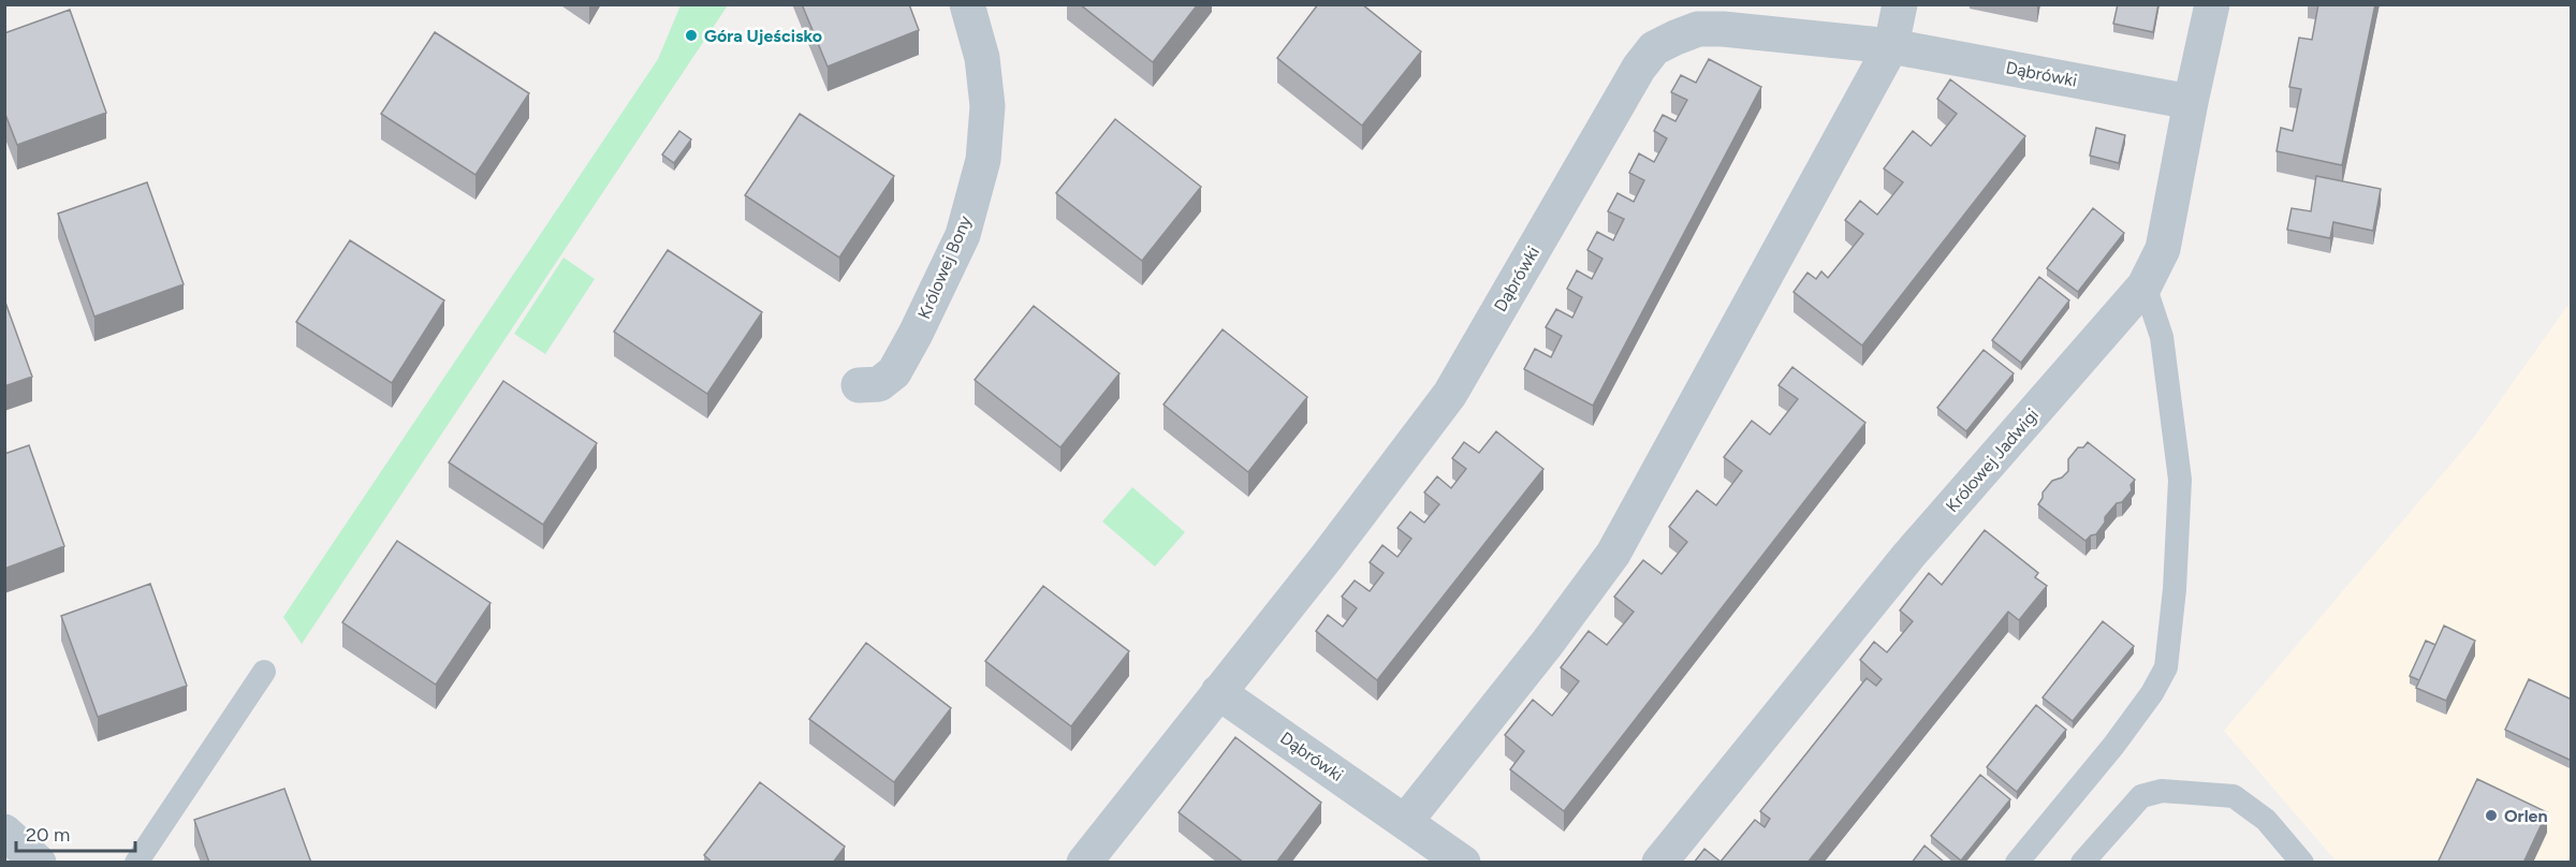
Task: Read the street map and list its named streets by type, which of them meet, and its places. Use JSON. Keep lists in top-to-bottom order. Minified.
{"streets":{"street":["Dąbrówki","Królowej Bony","Królowej Jadwigi"]},"crossings":[["Dąbrówki","Królowej Jadwigi"]],"places":["Góra Ujeścisko","Orlen"],"scale_bar":"20 m"}
